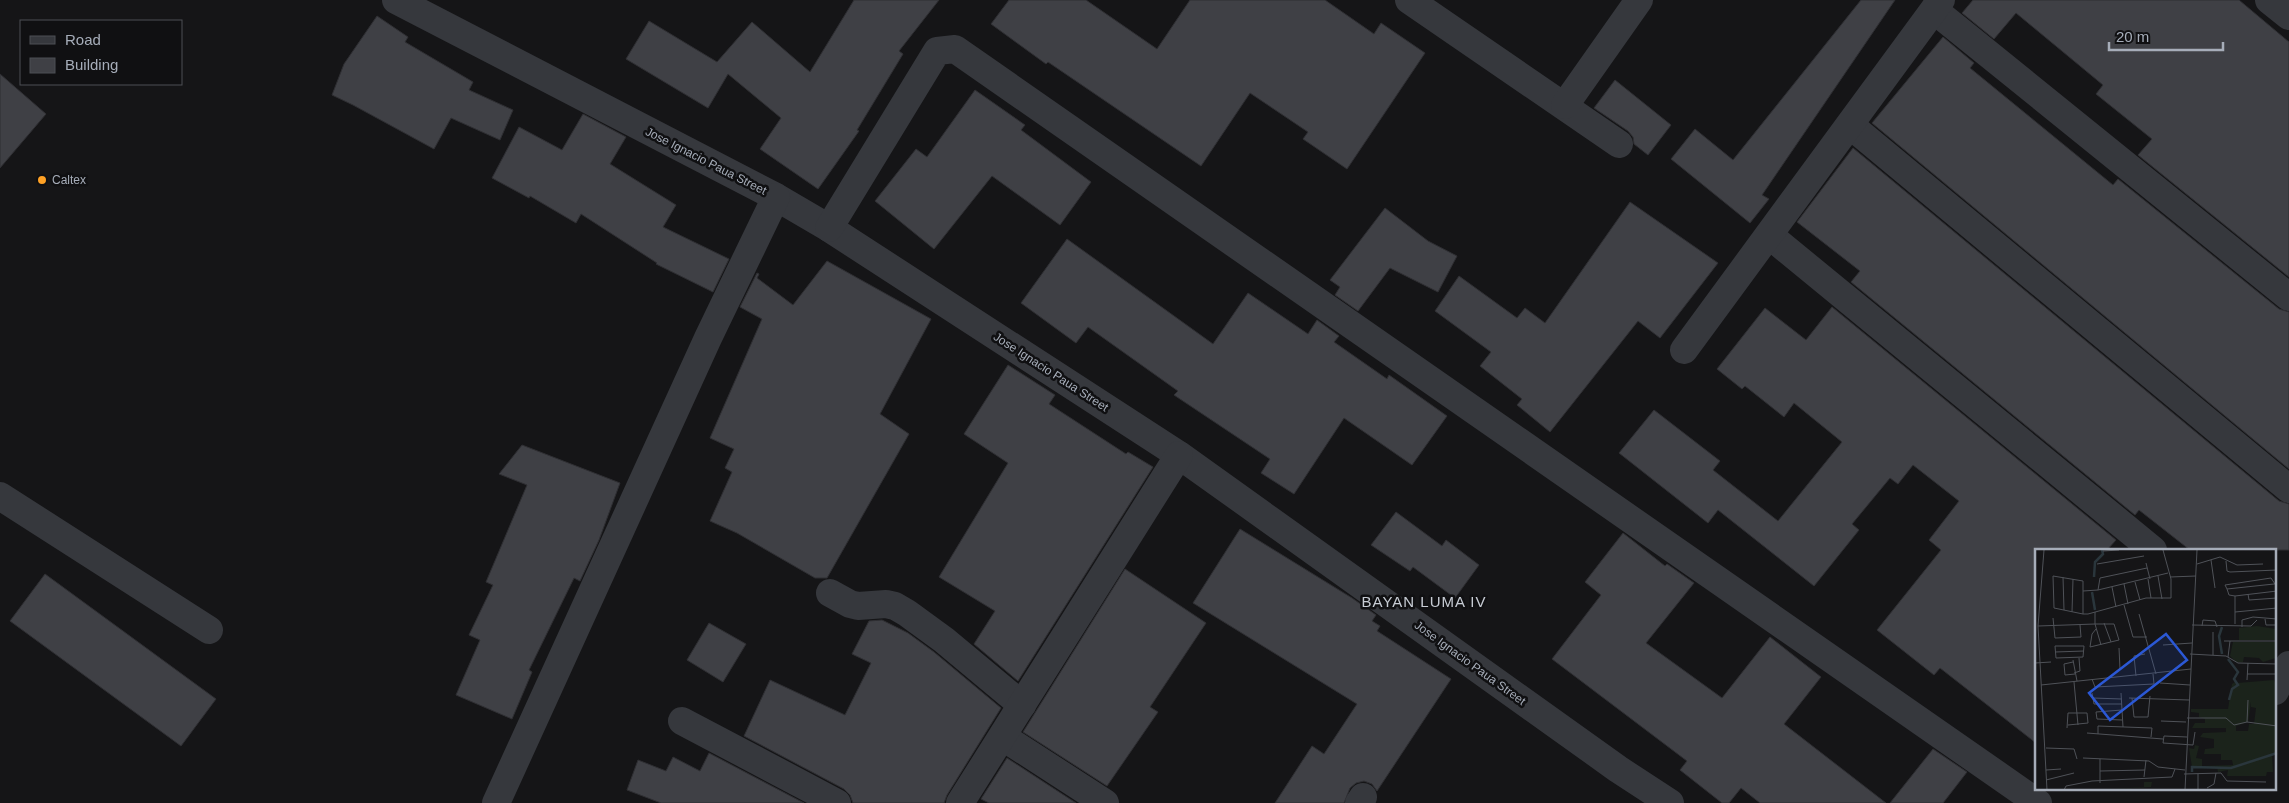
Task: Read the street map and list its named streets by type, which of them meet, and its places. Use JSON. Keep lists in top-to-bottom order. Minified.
{"streets":{"street":["Jose Ignacio Paua Street"]},"districts":["BAYAN LUMA IV"],"places":["Caltex"],"legend":["Road","Building"],"scale_bar":"20 m"}
